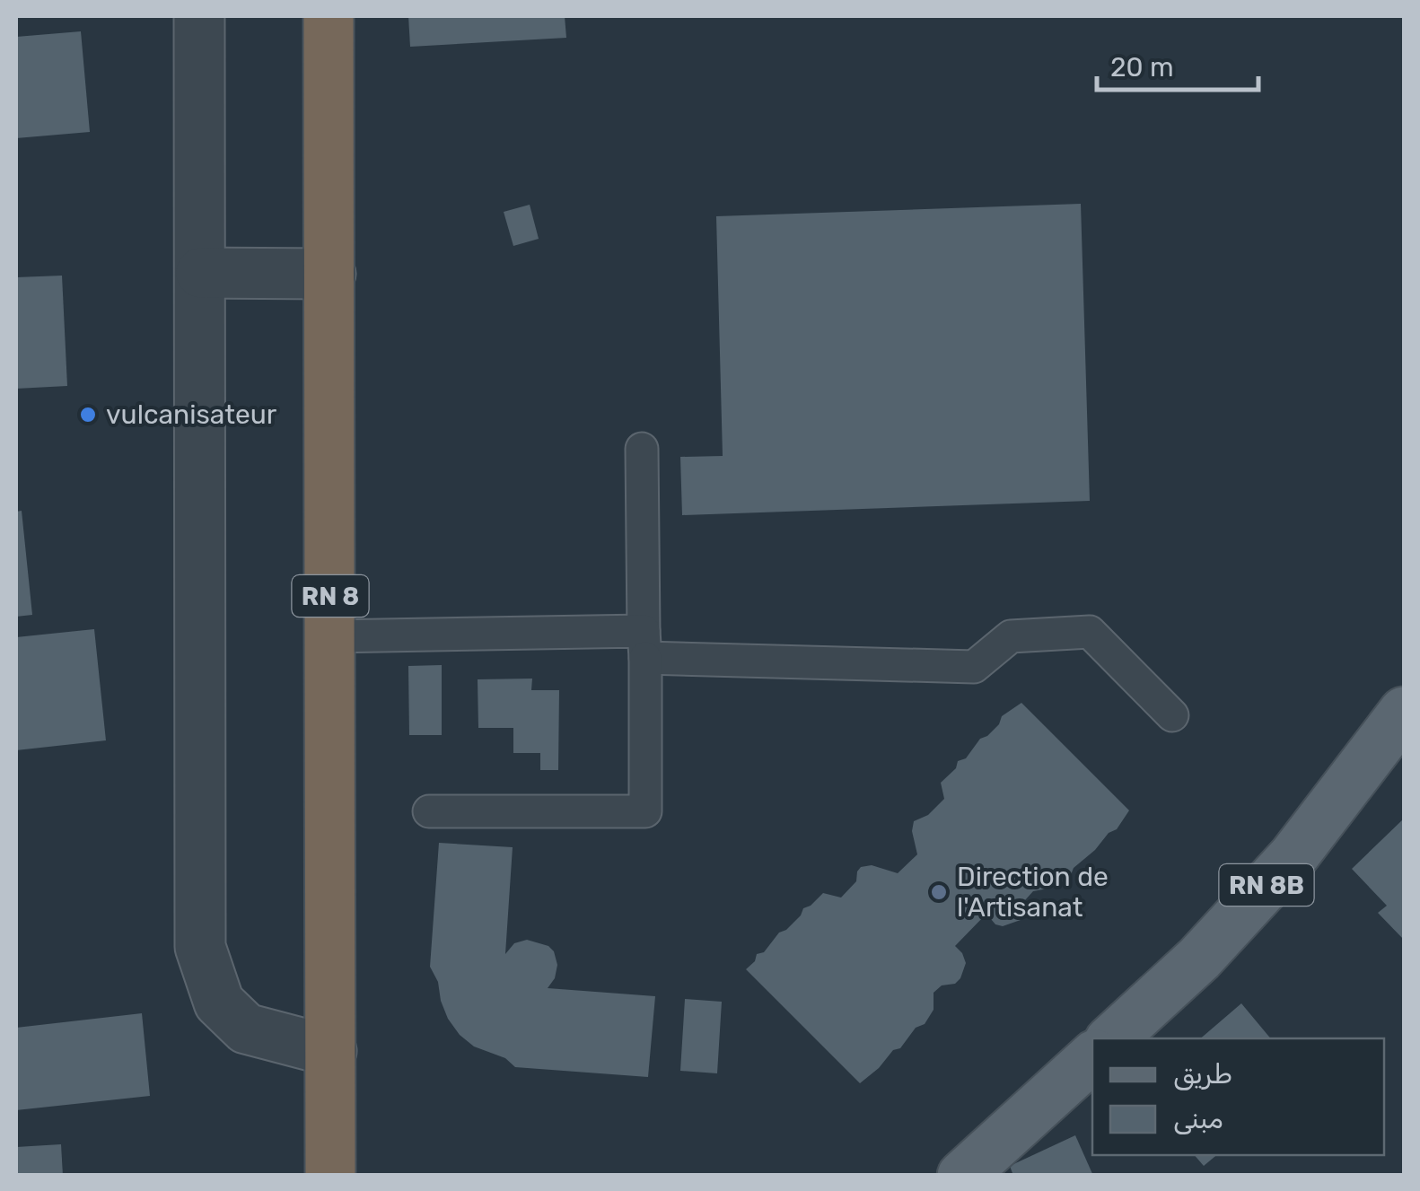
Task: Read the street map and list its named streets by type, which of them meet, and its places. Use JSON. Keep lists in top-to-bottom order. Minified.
{"streets":{"highway":["RN 8"],"main road":["RN 8B"]},"places":["vulcanisateur","Direction de l'Artisanat"],"legend":["طريق","مبنى"],"scale_bar":"20 m"}
